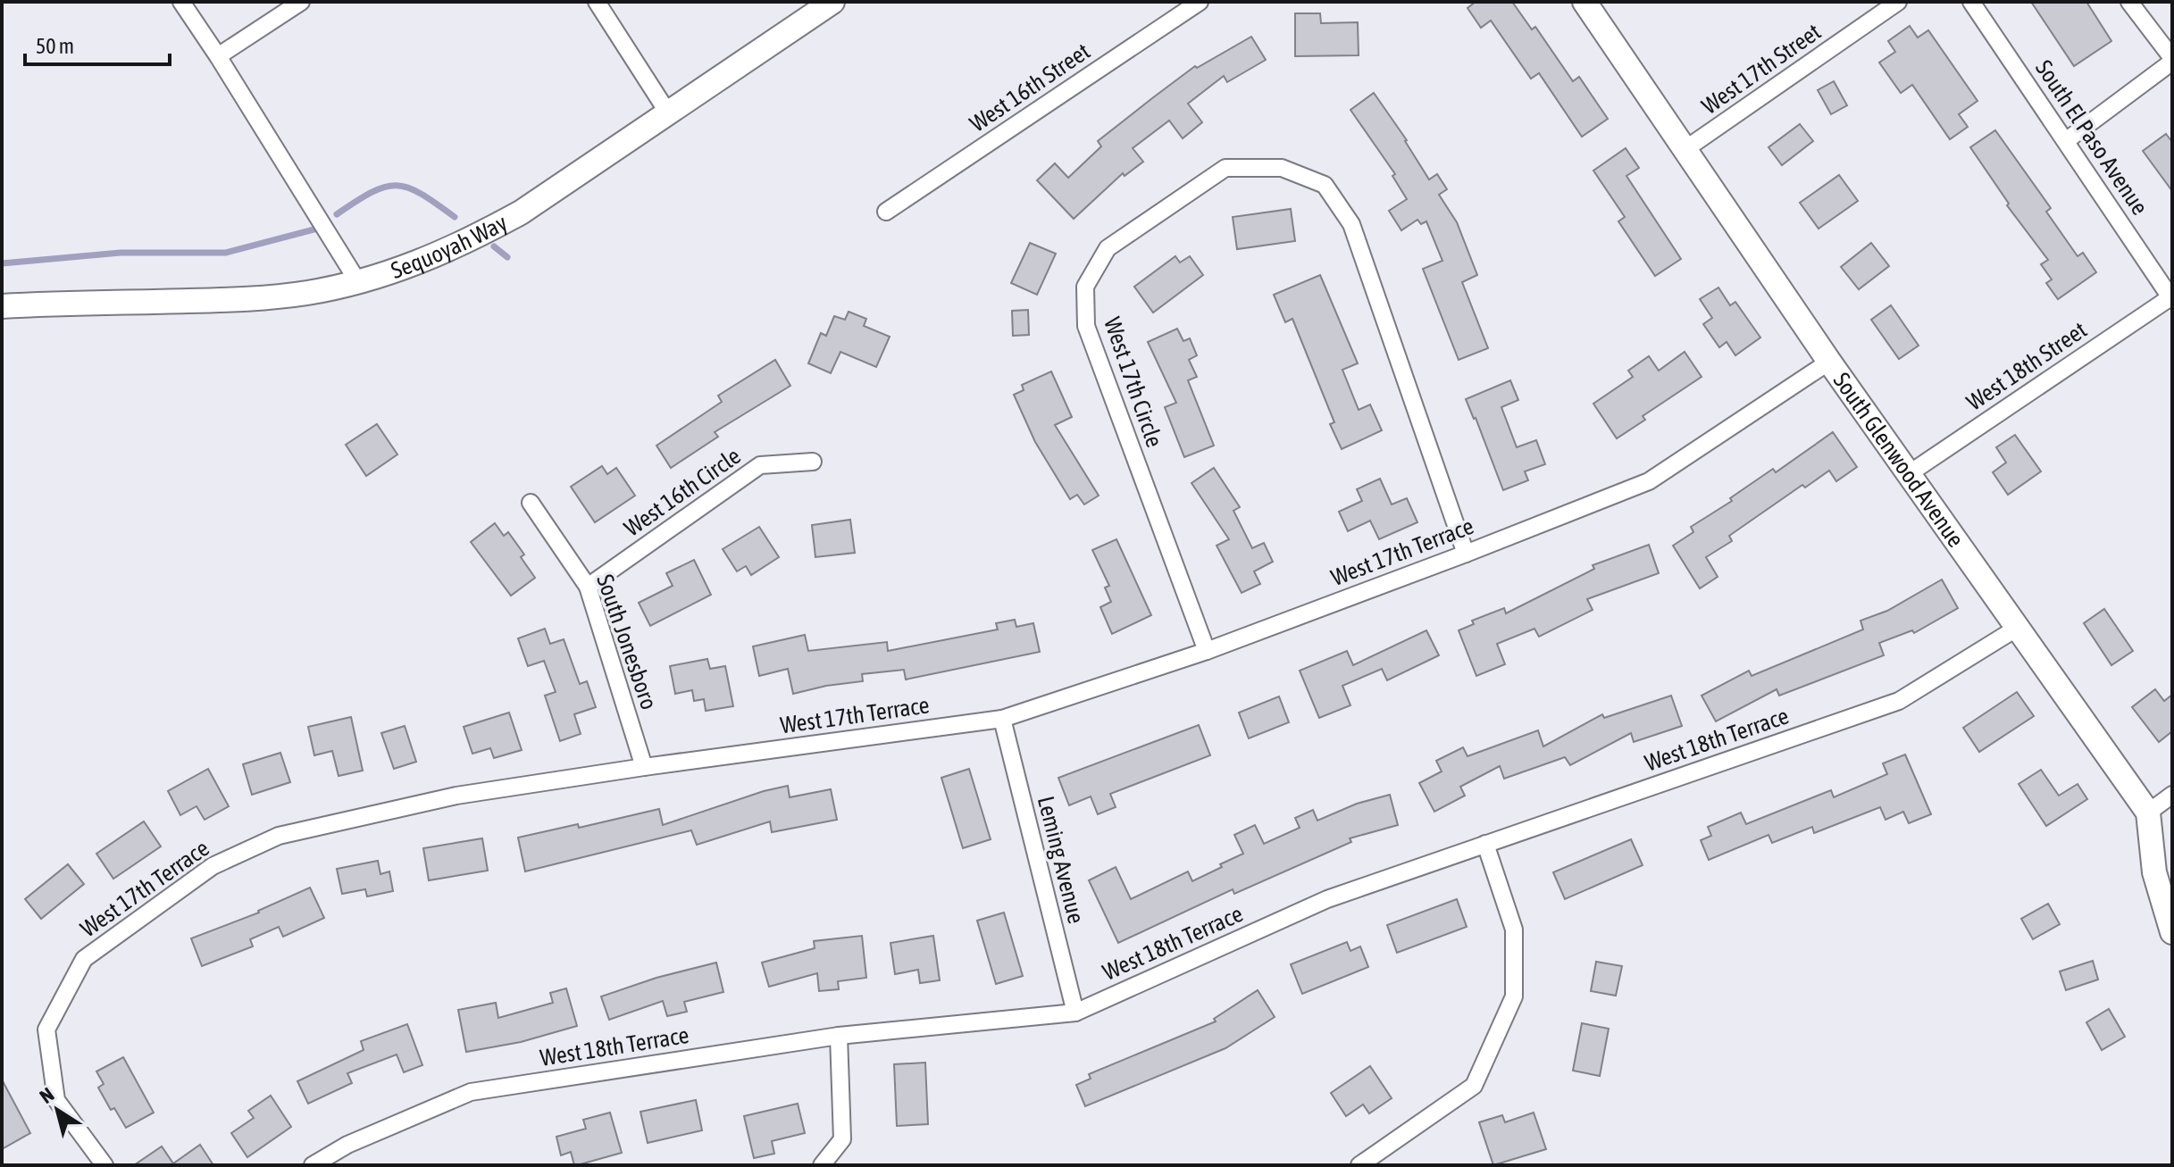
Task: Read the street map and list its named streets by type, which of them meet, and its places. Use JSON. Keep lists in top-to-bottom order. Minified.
{"streets":{"street":["West 17th Street","West 16th Street","South El Paso Avenue","Sequoyah Way","West 18th Street","West 17th Circle","South Glenwood Avenue","West 16th Circle","West 17th Terrace","South Jonesboro","West 18th Terrace","Leming Avenue"]},"crossings":[["West 17th Street","South Glenwood Avenue"],["South El Paso Avenue","West 18th Street"],["West 18th Street","South Glenwood Avenue"],["West 17th Circle","West 17th Terrace"],["South Glenwood Avenue","West 17th Terrace"],["South Glenwood Avenue","West 18th Terrace"],["West 16th Circle","South Jonesboro"],["West 17th Terrace","South Jonesboro"],["West 17th Terrace","Leming Avenue"],["West 18th Terrace","Leming Avenue"]],"scale_bar":"50 m","north":"top left"}
